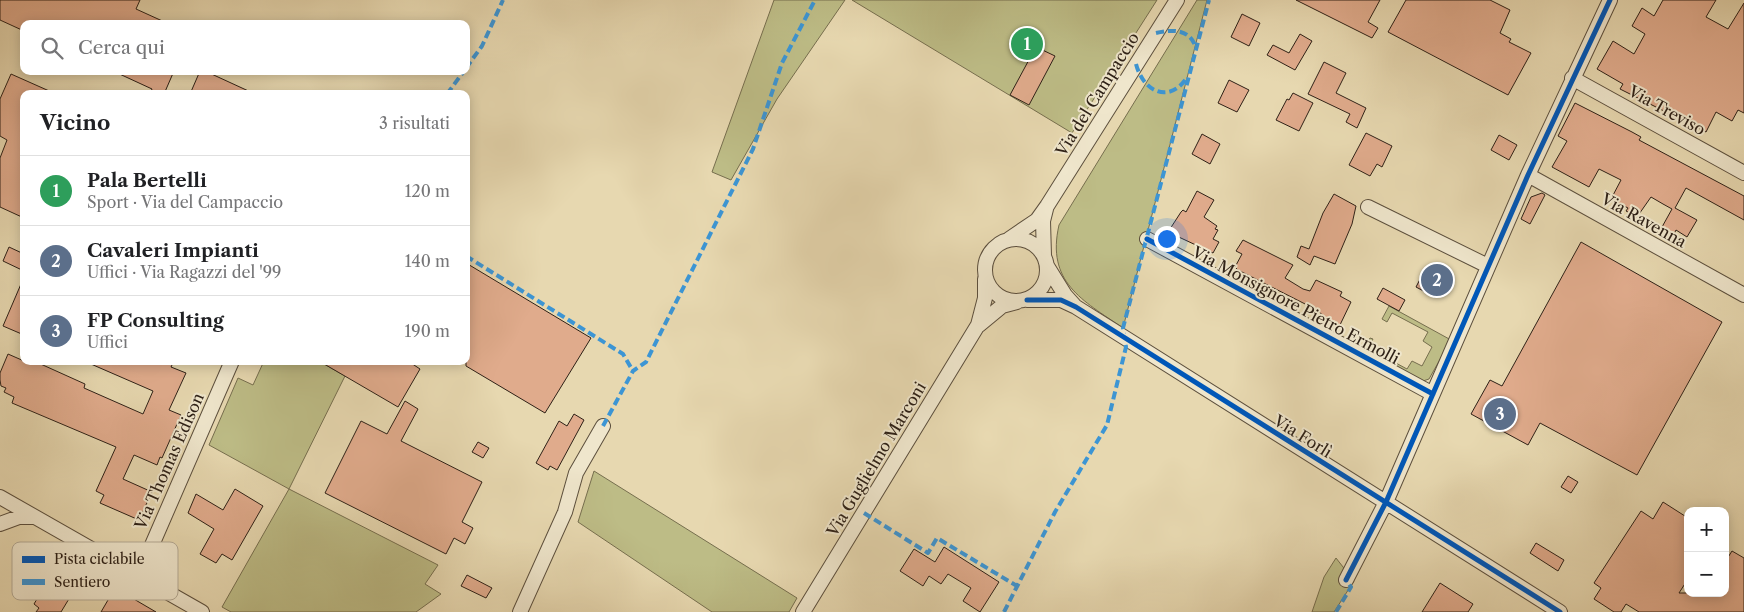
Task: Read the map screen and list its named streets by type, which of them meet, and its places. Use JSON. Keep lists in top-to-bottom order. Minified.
{"streets":{"street":["Via del Campaccio","Via Treviso","Via Ravenna","Via Monsignore Pietro Ermolli","Via Forlì","Via Guglielmo Marconi","Via Thomas Edison"]},"crossings":[["Via del Campaccio","Via Forlì"],["Via del Campaccio","Via Guglielmo Marconi"],["Via Forlì","Via Guglielmo Marconi"]],"legend":["Pista ciclabile","Sentiero"],"page":{"search":"Cerca qui","pins":["1","2","3"],"heading":["Vicino","3 risultati"],"list":[{"mark":"1","name":"Pala Bertelli","note":"Sport · Via del Campaccio","value":"120 m"},{"mark":"2","name":"Cavaleri Impianti","note":"Uffici · Via Ragazzi del '99","value":"140 m"},{"mark":"3","name":"FP Consulting","note":"Uffici","value":"190 m"}],"map_buttons":["+","−"]}}
